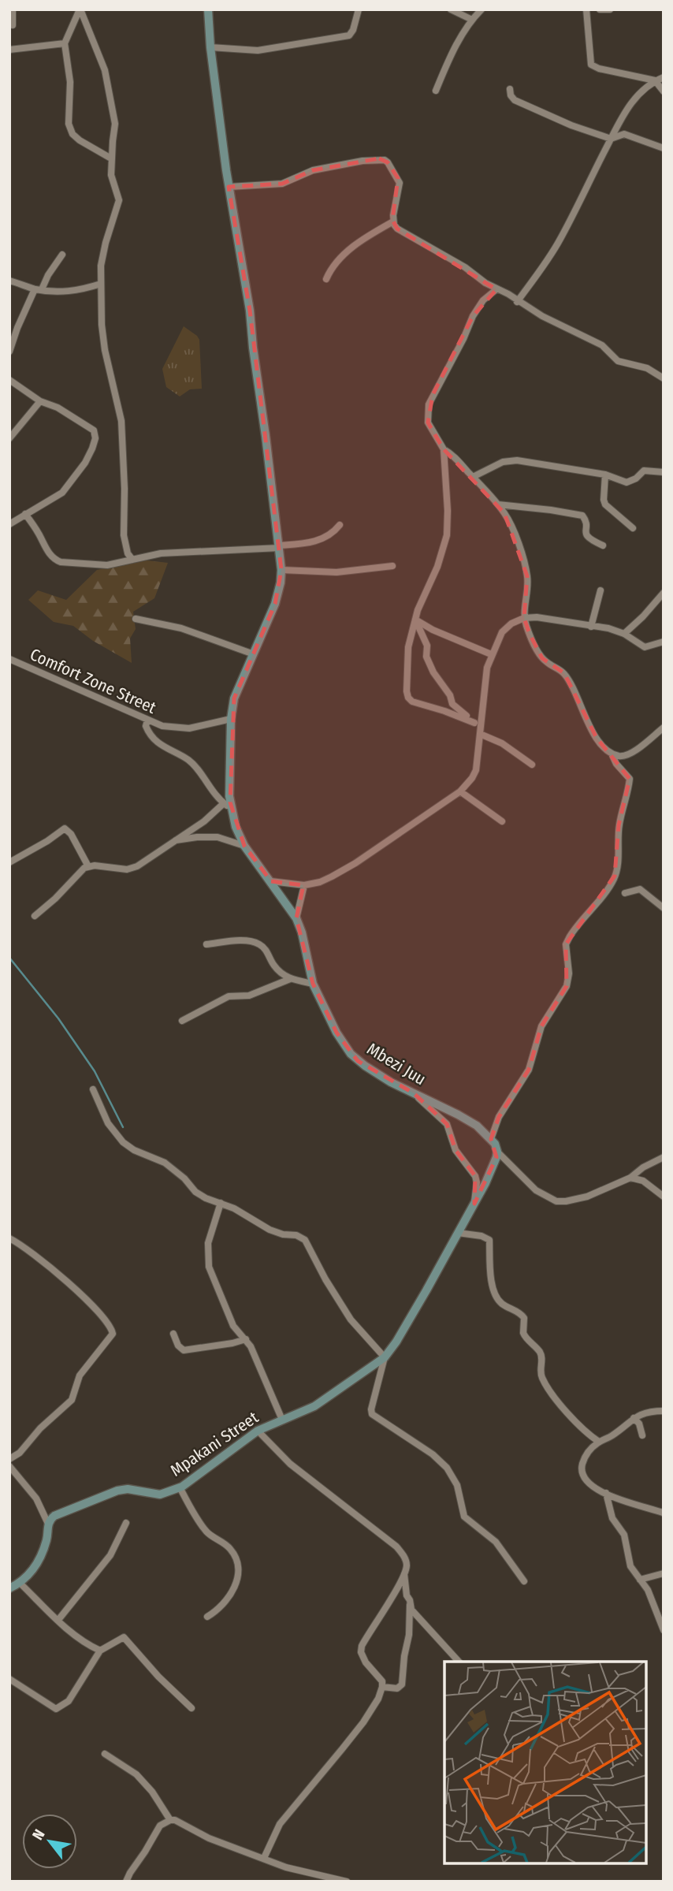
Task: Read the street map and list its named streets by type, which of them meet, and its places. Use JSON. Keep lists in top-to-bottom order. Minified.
{"streets":{"street":["Comfort Zone Street","Mbezi Juu","Mpakani Street"]},"crossings":[["Comfort Zone Street","Mbezi Juu"]],"north":"top left"}
